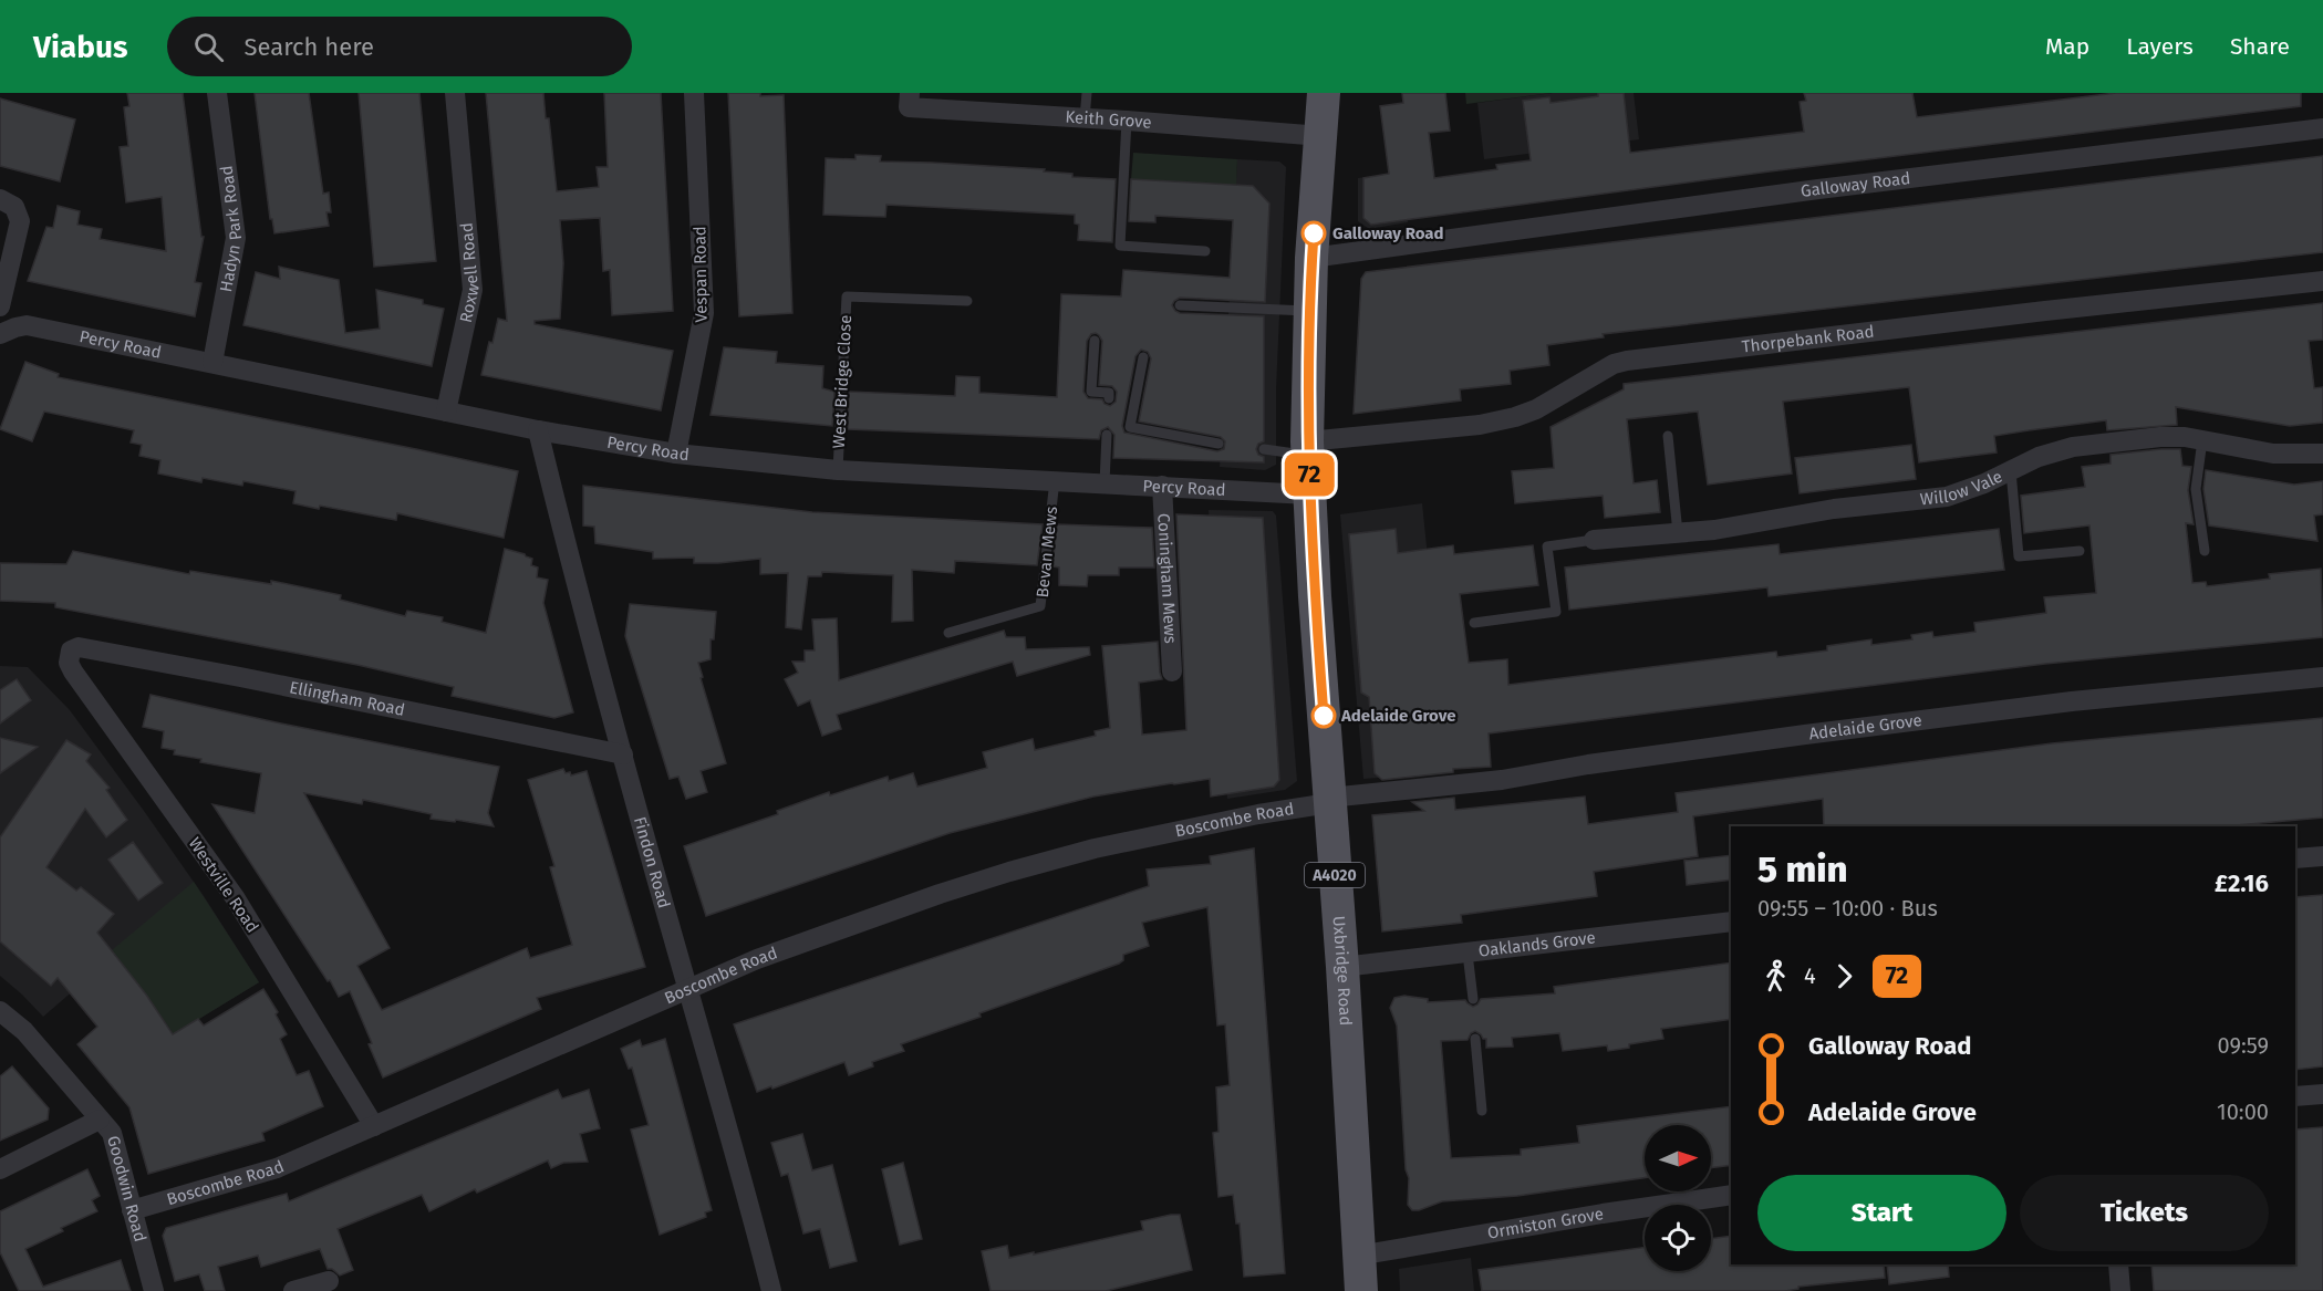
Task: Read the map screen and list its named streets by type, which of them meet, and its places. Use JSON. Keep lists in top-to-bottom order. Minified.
{"streets":{"main road":["A4020","Uxbridge Road"],"street":["Keith Grove","Galloway Road","Hadyn Park Road","Roxwell Road","Vespan Road","Thorpebank Road","Percy Road","Willow Vale","Coningham Mews","Ellingham Road","Adelaide Grove","Boscombe Road","Findon Road","Westville Road","Oaklands Grove","Goodwin Road","Ormiston Grove"],"lane":["West Bridge Close","Bevan Mews"]},"crossings":[["Keith Grove","Uxbridge Road"],["Galloway Road","Uxbridge Road"],["Hadyn Park Road","Percy Road"],["Roxwell Road","Percy Road"],["Vespan Road","Percy Road"],["Thorpebank Road","Uxbridge Road"],["Percy Road","West Bridge Close"],["Percy Road","Bevan Mews"],["Percy Road","Coningham Mews"],["Percy Road","Findon Road"],["Percy Road","Uxbridge Road"],["Ellingham Road","Findon Road"],["Ellingham Road","Westville Road"],["Adelaide Grove","Boscombe Road"],["Adelaide Grove","Uxbridge Road"],["Boscombe Road","Findon Road"],["Boscombe Road","Westville Road"],["Boscombe Road","Uxbridge Road"],["Boscombe Road","Goodwin Road"],["Oaklands Grove","Uxbridge Road"],["Uxbridge Road","Ormiston Grove"]],"places":["Galloway Road","Adelaide Grove"],"lines":["bus line 72"],"north":"right","page":{"header":"Viabus","search":"Search here","nav":["Map","Layers","Share"],"on_map":"72","heading":["5 min","09:55 – 10:00 · Bus","£2.16"],"legs":["4","72"],"list":[{"name":"Galloway Road","value":"09:59"},{"name":"Adelaide Grove","value":"10:00"}],"buttons":["Start","Tickets"]}}
